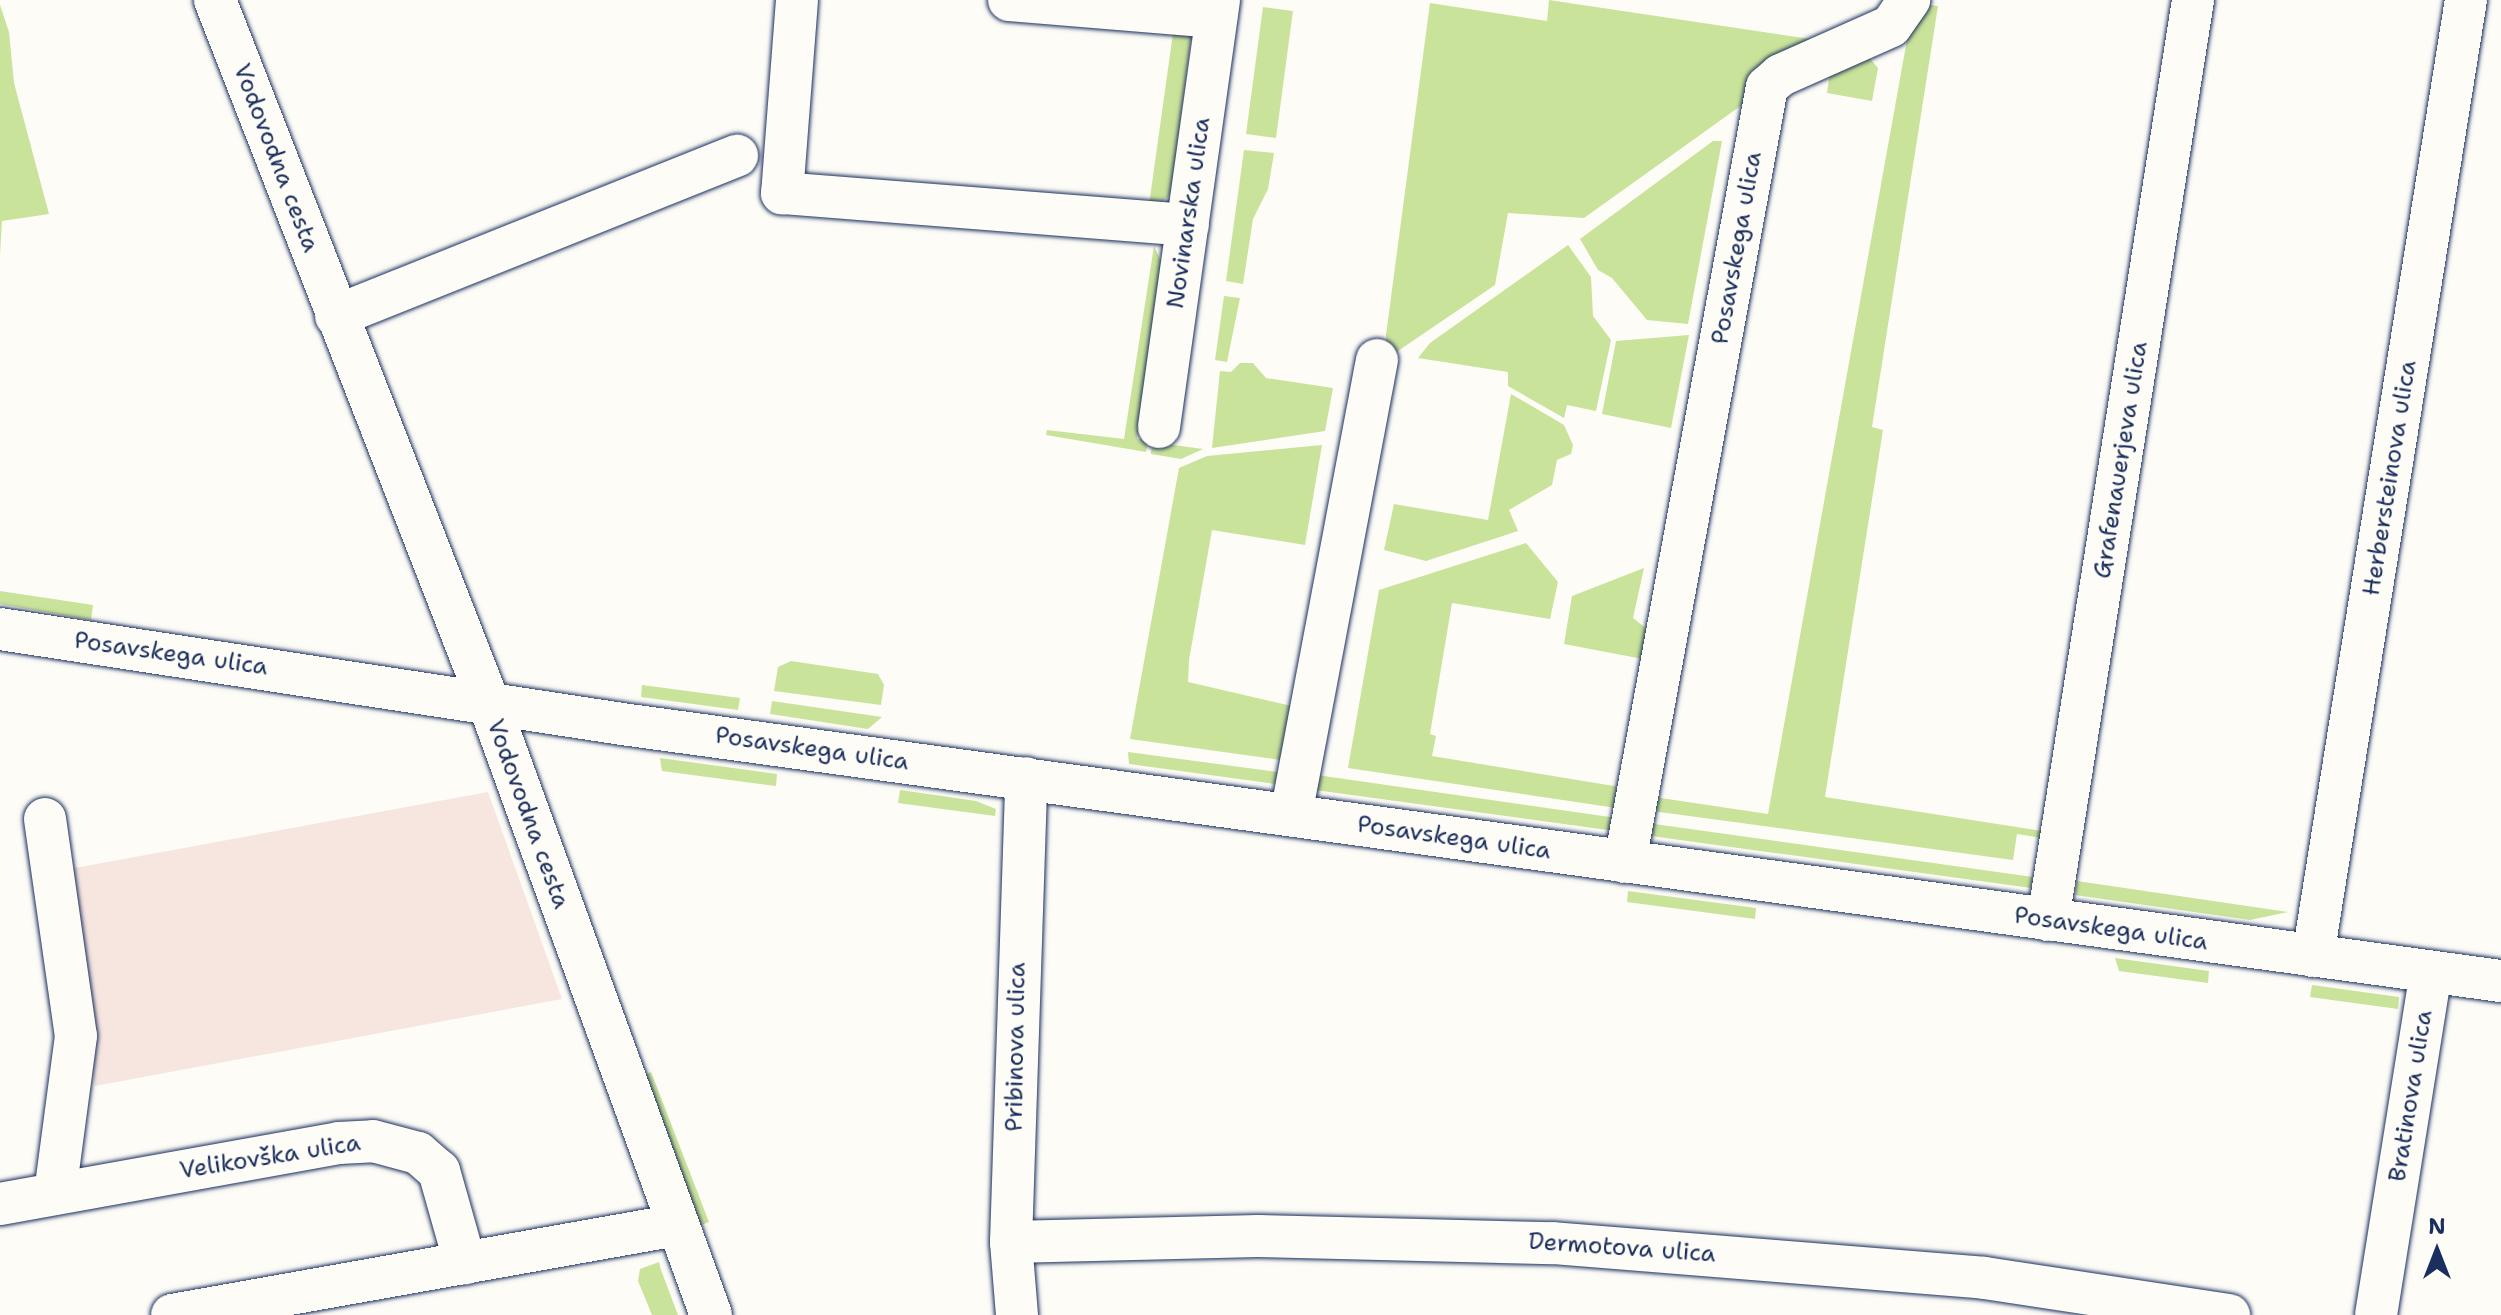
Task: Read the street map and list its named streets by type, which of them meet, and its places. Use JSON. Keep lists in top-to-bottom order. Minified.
{"streets":{"street":["Vodovodna cesta","Novinarska ulica","Posavskega ulica","Grafenauerjeva ulica","Herbersteinova ulica","Pribinova ulica","Bratinova ulica","Velikovška ulica","Dermotova ulica"]},"crossings":[["Vodovodna cesta","Posavskega ulica"],["Posavskega ulica","Grafenauerjeva ulica"],["Posavskega ulica","Herbersteinova ulica"],["Posavskega ulica","Pribinova ulica"],["Posavskega ulica","Bratinova ulica"],["Pribinova ulica","Dermotova ulica"]],"north":"top"}
